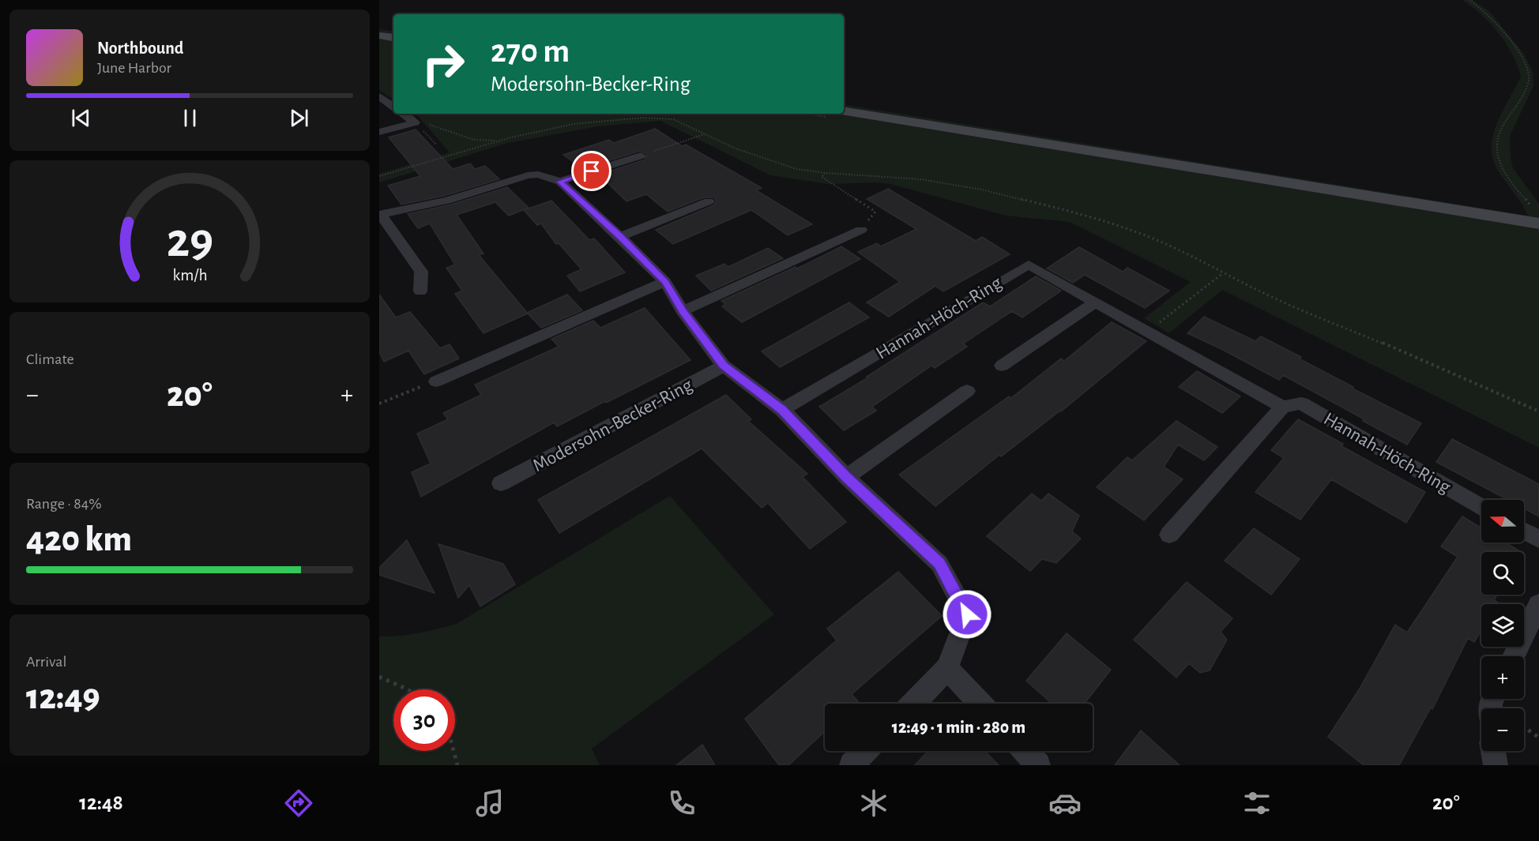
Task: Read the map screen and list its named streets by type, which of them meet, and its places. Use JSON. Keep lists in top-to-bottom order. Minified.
{"streets":{"street":["Hannah-Höch-Ring","Modersohn-Becker-Ring"]},"north":"left","page":{"turn":["270 m","Modersohn-Becker-Ring"],"song":["Northbound","June Harbor"],"tile":["Climate",["Range · 84%","420 km"],["Arrival","12:49"]],"heat":["−","20°","+"],"map_buttons":["+","−"],"limit":"30","trip":"12:49 · 1 min · 280 m","tabs":["12:48","20°"],"gauge":["29","km/h"]}}
